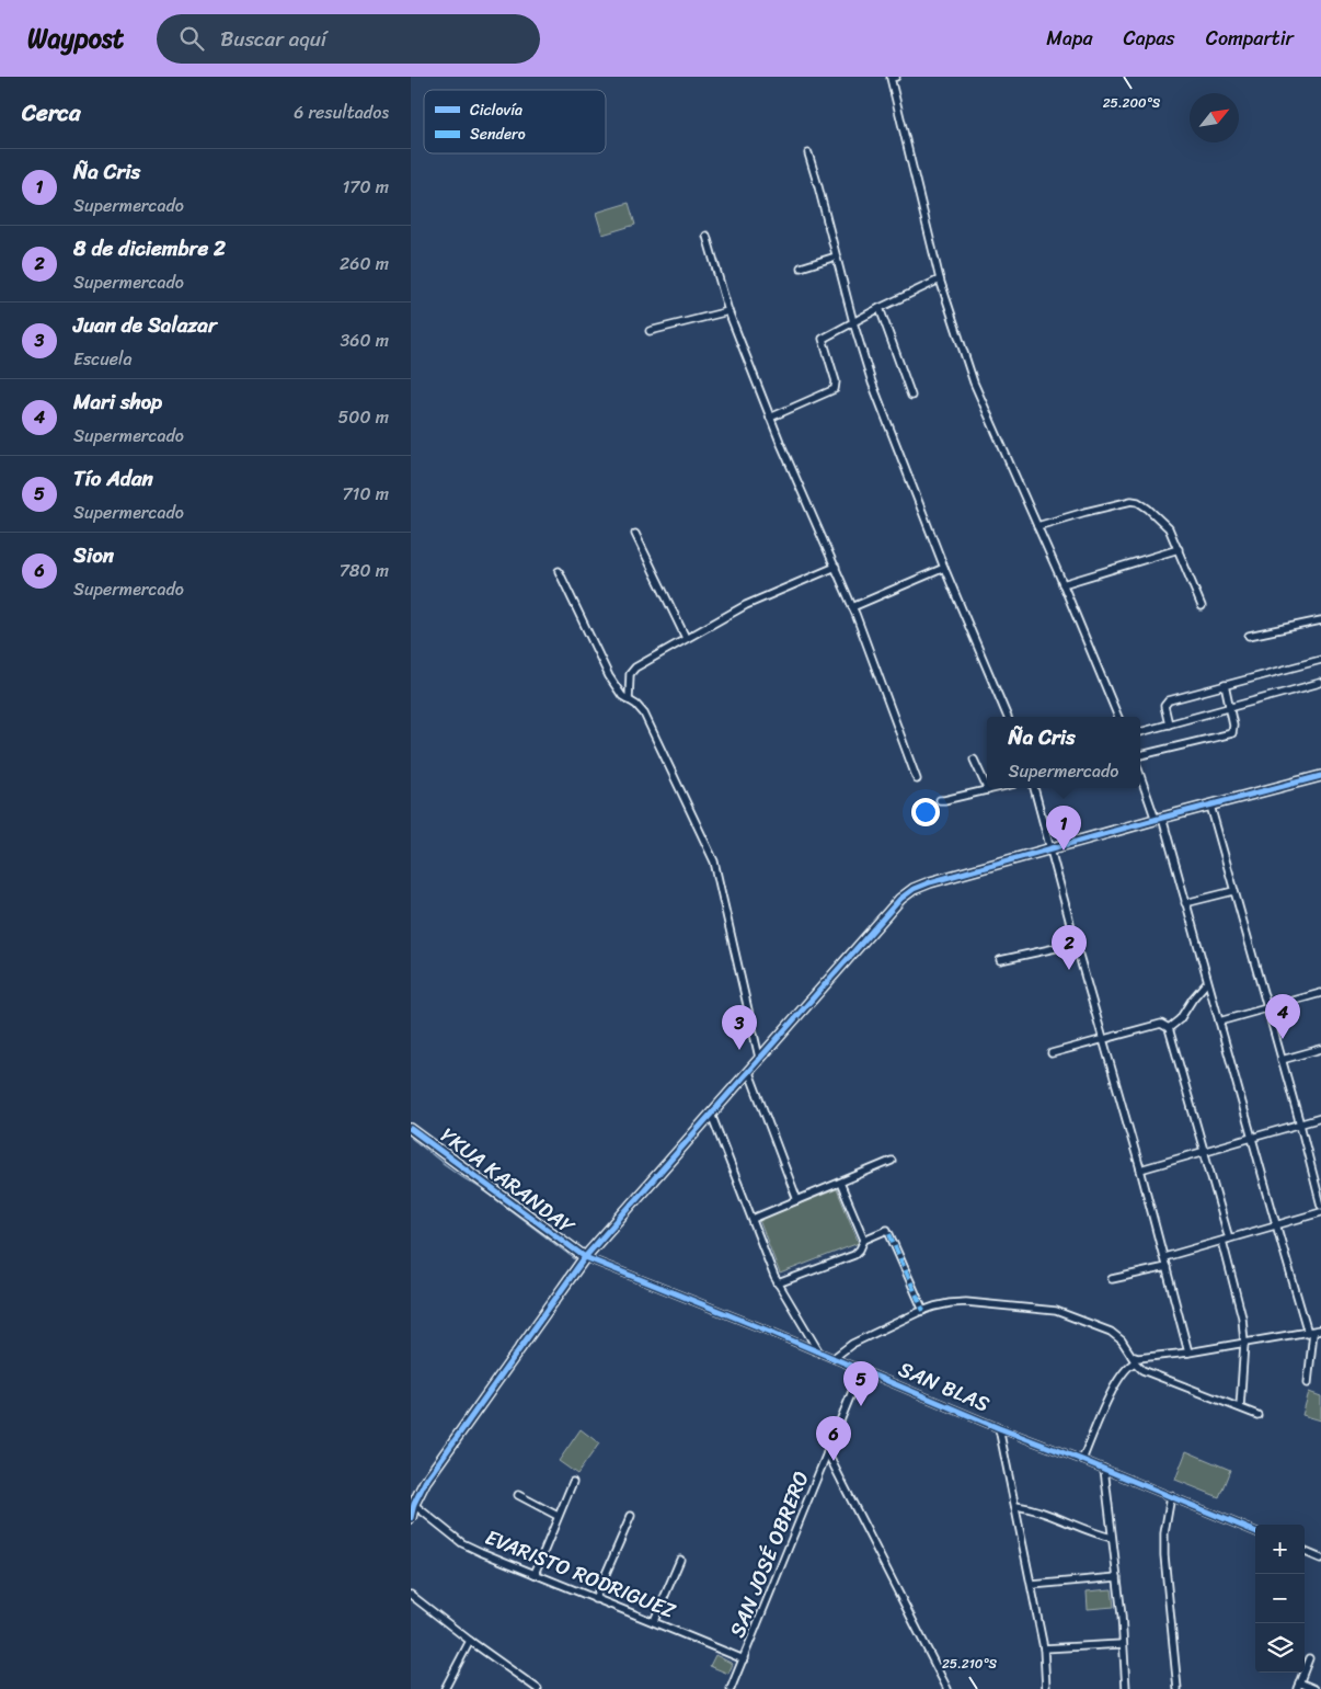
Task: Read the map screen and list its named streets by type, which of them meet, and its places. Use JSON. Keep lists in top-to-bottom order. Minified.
{"streets":{"street":["YKUA KARANDAY","SAN BLAS","SAN JOSÉ OBRERO","EVARISTO RODRIGUEZ"]},"crossings":[["YKUA KARANDAY","SAN BLAS"],["SAN BLAS","SAN JOSÉ OBRERO"],["SAN JOSÉ OBRERO","EVARISTO RODRIGUEZ"]],"legend":["Ciclovía","Sendero"],"north":"top right","page":{"header":"Waypost","search":"Buscar aquí","nav":["Mapa","Capas","Compartir"],"heading":["Cerca","6 resultados"],"list":[{"mark":"1","name":"Ña Cris","note":"Supermercado","value":"170 m"},{"mark":"2","name":"8 de diciembre 2","note":"Supermercado","value":"260 m"},{"mark":"3","name":"Juan de Salazar","note":"Escuela","value":"360 m"},{"mark":"4","name":"Mari shop","note":"Supermercado","value":"500 m"},{"mark":"5","name":"Tío Adan","note":"Supermercado","value":"710 m"},{"mark":"6","name":"Sion","note":"Supermercado","value":"780 m"}],"popup":["Ña Cris","Supermercado"],"pins":["1","2","4","3","5","6"],"map_buttons":["+","−"]},"coordinates":["25.200°S","25.210°S"]}
